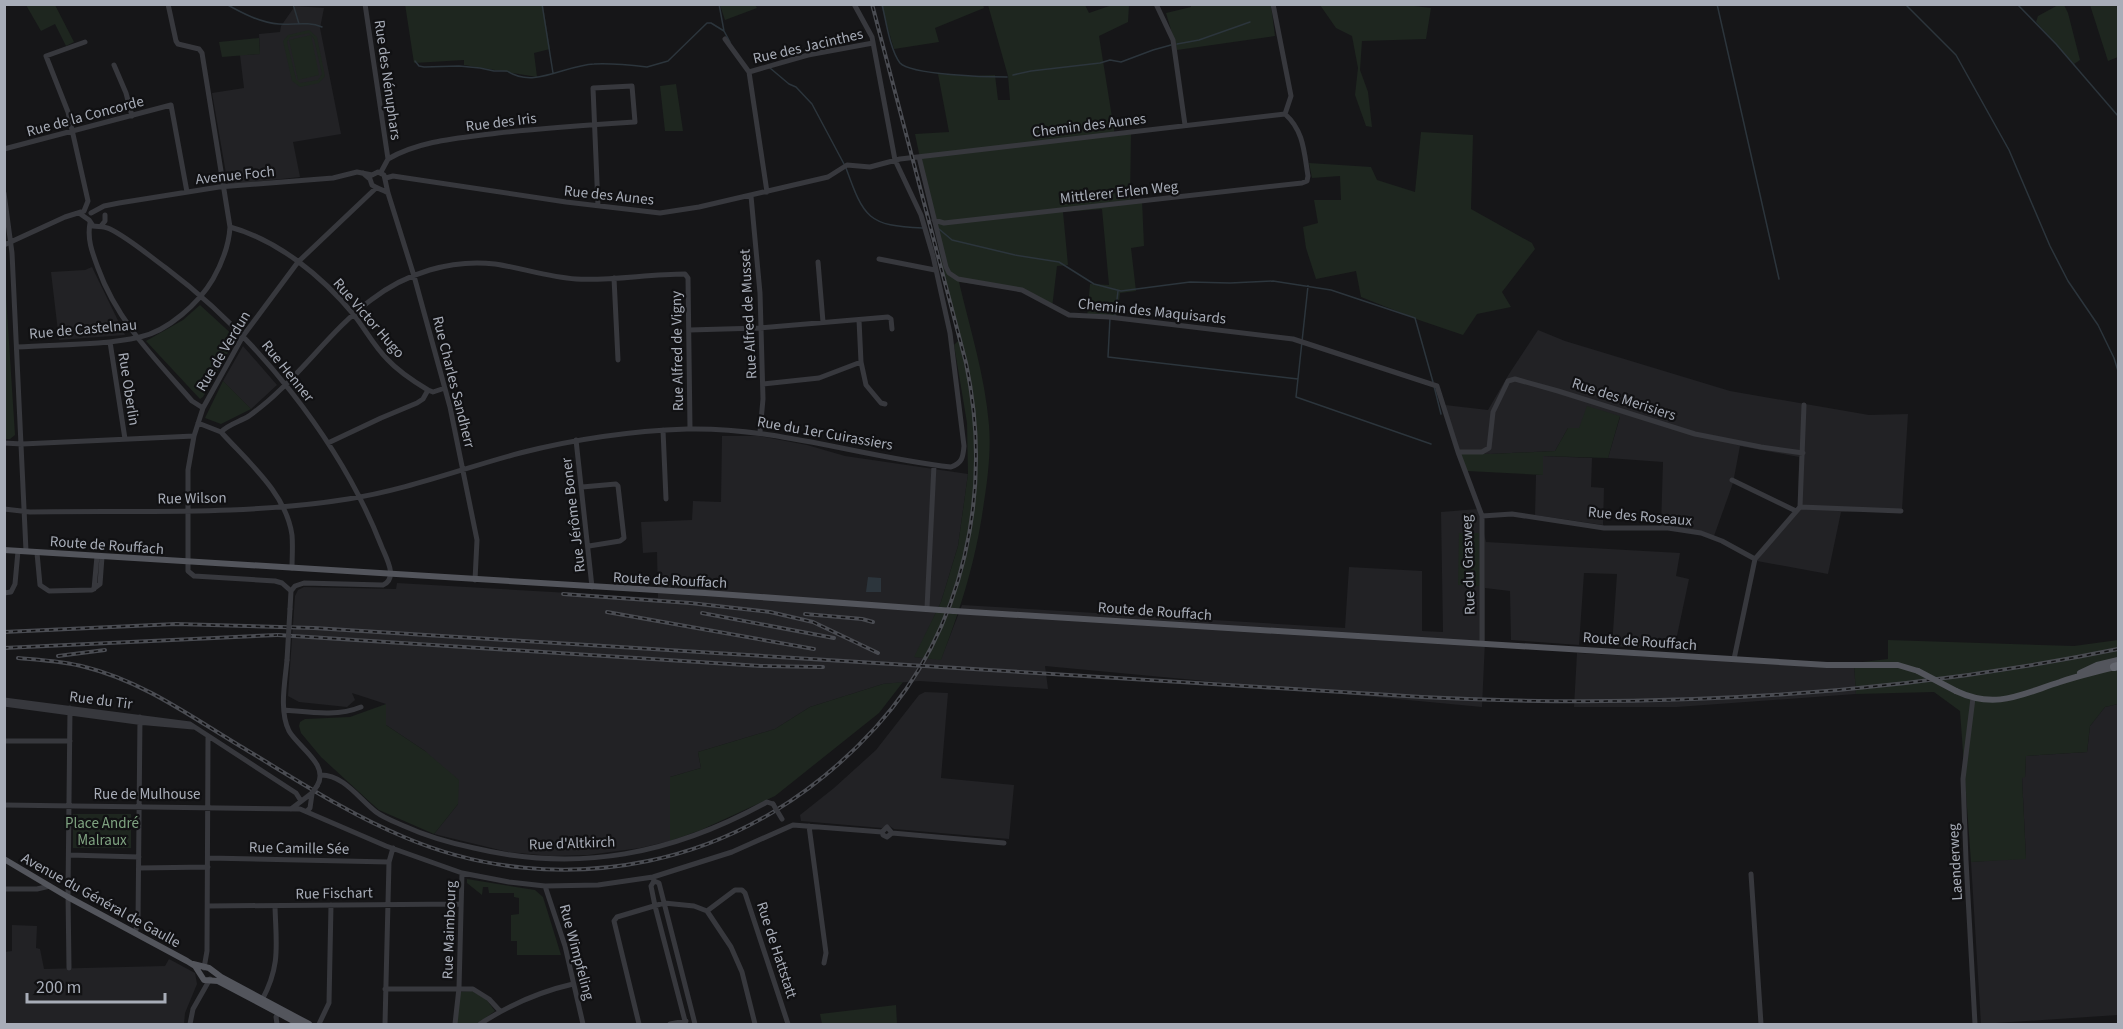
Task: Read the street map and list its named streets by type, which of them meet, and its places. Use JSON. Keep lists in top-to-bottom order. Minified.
{"streets":{"main road":["Route de Rouffach","Avenue du Général de Gaulle"],"street":["Rue des Jacinthes","Rue des Nénuphars","Rue de la Concorde","Rue des Iris","Chemin des Aunes","Avenue Foch","Mittlerer Erlen Weg","Rue des Aunes","Chemin des Maquisards","Rue Alfred de Musset","Rue Victor Hugo","Rue de Castelnau","Rue de Verdun","Rue Alfred de Vigny","Rue Henner","Rue Charles Sandherr","Rue Oberlin","Rue des Merisiers","Rue du 1er Cuirassiers","Rue Wilson","Rue Jérôme Boner","Rue des Roseaux","Rue du Grasweg","Rue du Tir","Rue de Mulhouse","Rue d'Altkirch","Rue Camille Sée","Laenderweg","Rue Fischart","Rue Maimbourg","Rue de Hattstatt","Rue Wimpfeling"]},"crossings":[["Rue des Jacinthes","Rue des Aunes"],["Rue des Nénuphars","Rue des Iris"],["Rue de la Concorde","Avenue Foch"],["Chemin des Aunes","Mittlerer Erlen Weg"],["Chemin des Aunes","Rue des Aunes"],["Chemin des Aunes","Chemin des Maquisards"],["Avenue Foch","Rue des Aunes"],["Avenue Foch","Rue de Castelnau"],["Avenue Foch","Rue de Verdun"],["Avenue Foch","Rue Charles Sandherr"],["Mittlerer Erlen Weg","Chemin des Maquisards"],["Rue des Aunes","Rue Alfred de Musset"],["Rue des Aunes","Rue de Verdun"],["Rue des Aunes","Rue Charles Sandherr"],["Chemin des Maquisards","Rue du Grasweg"],["Rue Alfred de Musset","Rue du 1er Cuirassiers"],["Rue Victor Hugo","Rue de Castelnau"],["Rue Victor Hugo","Rue de Verdun"],["Rue de Castelnau","Rue Henner"],["Rue de Castelnau","Rue Oberlin"],["Rue de Verdun","Rue Henner"],["Rue de Verdun","Rue Charles Sandherr"],["Rue de Verdun","Rue Wilson"],["Rue de Verdun","Route de Rouffach"],["Rue Alfred de Vigny","Rue du 1er Cuirassiers"],["Rue Henner","Rue du 1er Cuirassiers"],["Rue Henner","Rue Wilson"],["Rue Henner","Route de Rouffach"],["Rue Charles Sandherr","Rue du 1er Cuirassiers"],["Rue Charles Sandherr","Route de Rouffach"],["Rue des Merisiers","Rue du Grasweg"],["Rue du 1er Cuirassiers","Rue Wilson"],["Rue du 1er Cuirassiers","Rue Jérôme Boner"],["Rue Jérôme Boner","Route de Rouffach"],["Rue des Roseaux","Rue du Grasweg"],["Route de Rouffach","Rue du Grasweg"],["Route de Rouffach","Laenderweg"],["Rue du Tir","Rue de Mulhouse"],["Rue du Tir","Rue d'Altkirch"],["Rue du Tir","Rue Maimbourg"],["Rue du Tir","Rue Wimpfeling"],["Rue Fischart","Rue Maimbourg"]],"parks":["Place André Malraux"],"scale_bar":"200 m"}
